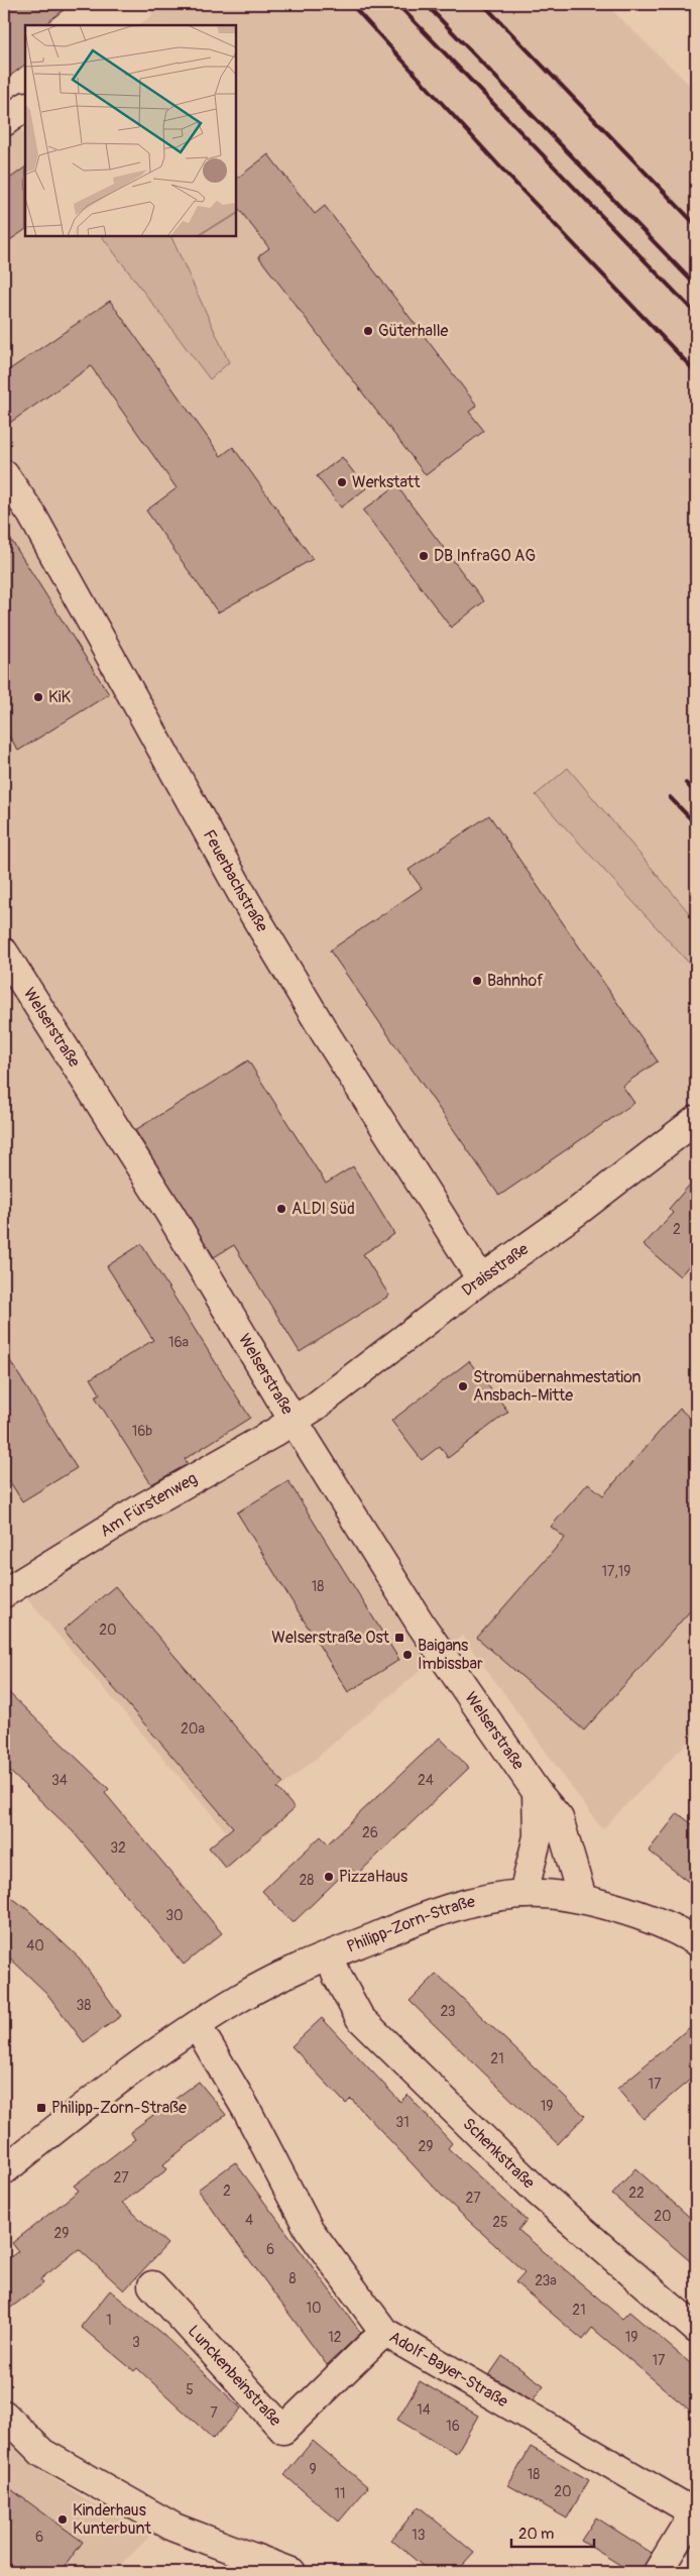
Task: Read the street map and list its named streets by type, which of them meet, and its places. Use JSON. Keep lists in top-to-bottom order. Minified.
{"streets":{"street":["Feuerbachstraße","Welserstraße","Draisstraße","Am Fürstenweg","Philipp-Zorn-Straße","Schenkstraße","Adolf-Bayer-Straße","Lunckenbeinstraße"]},"crossings":[["Feuerbachstraße","Draisstraße"],["Welserstraße","Draisstraße"],["Welserstraße","Am Fürstenweg"],["Welserstraße","Philipp-Zorn-Straße"],["Draisstraße","Am Fürstenweg"],["Philipp-Zorn-Straße","Schenkstraße"],["Philipp-Zorn-Straße","Adolf-Bayer-Straße"],["Adolf-Bayer-Straße","Lunckenbeinstraße"]],"places":{"other":["Güterhalle","Werkstatt","DB InfraGO AG","KiK","Bahnhof","ALDI Süd","Stromübernahmestation Ansbach-Mitte","Baigans Imbissbar","PizzaHaus","Kinderhaus Kunterbunt"],"transit":["Welserstraße Ost","Philipp-Zorn-Straße"]},"house_numbers":["2","16a","16b","17,19","18","20","20a","34","24","26","32","28","30","40","38","23","21","17","19","31","29","27","2","22","27","20","4","25","29","6","8","23a","10","21","1","12","19","3","17","5","14","7","16","9","18","20","11","13","6"],"scale_bar":"20 m"}
